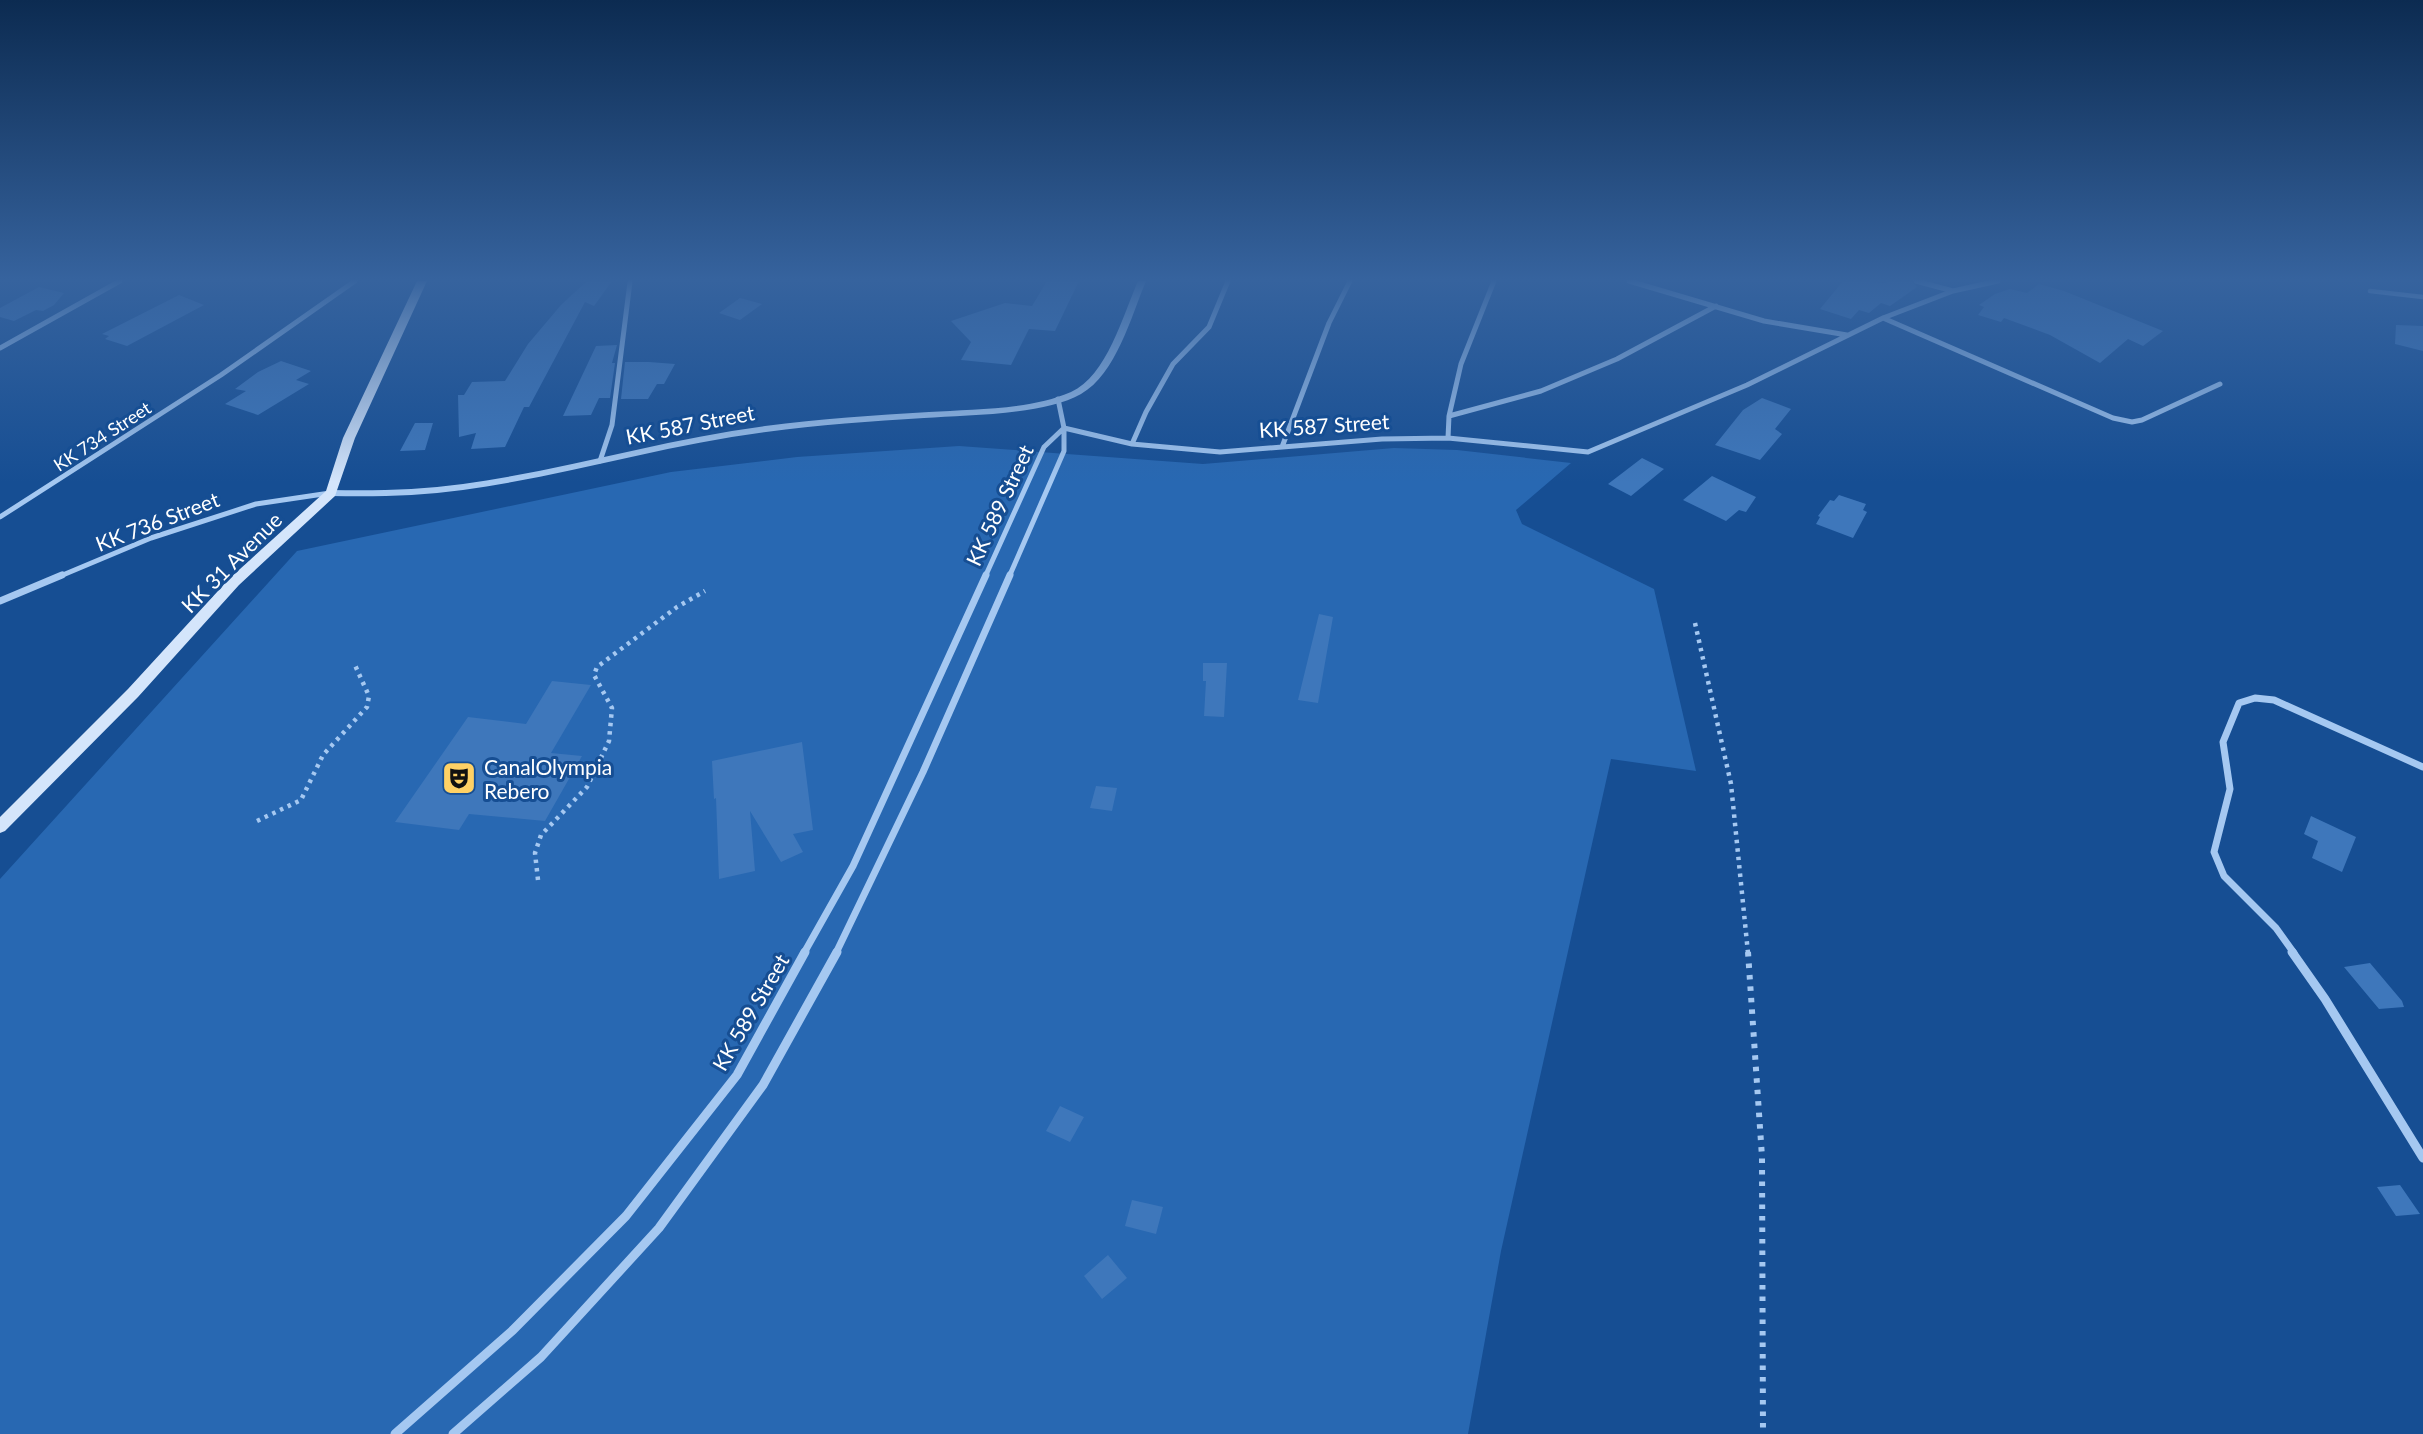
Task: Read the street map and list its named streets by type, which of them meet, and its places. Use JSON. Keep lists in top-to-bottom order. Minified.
{"streets":{"main road":["KK 31 Avenue"],"street":["KK 587 Street","KK 734 Street","KK 589 Street","KK 736 Street"]},"crossings":[["KK 587 Street","KK 589 Street"],["KK 587 Street","KK 736 Street"],["KK 587 Street","KK 31 Avenue"],["KK 736 Street","KK 31 Avenue"]],"places":{"theatre":["CanalOlympia Rebero"]}}
